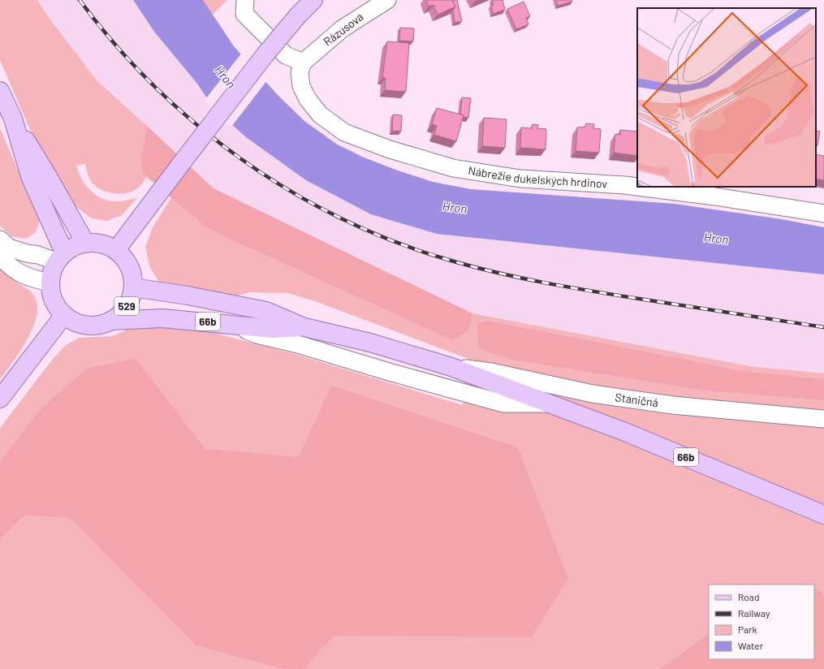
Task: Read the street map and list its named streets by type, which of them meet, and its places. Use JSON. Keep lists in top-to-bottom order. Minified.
{"streets":{"main road":["529","66b"],"street":["Rázusova","Nábrežie dukelských hrdinov","Staničná"]},"crossings":[["Rázusova","Nábrežie dukelských hrdinov"],["529","66b"],["66b","Staničná"]],"water":["Hron"],"legend":["Road","Railway","Park","Water"]}
